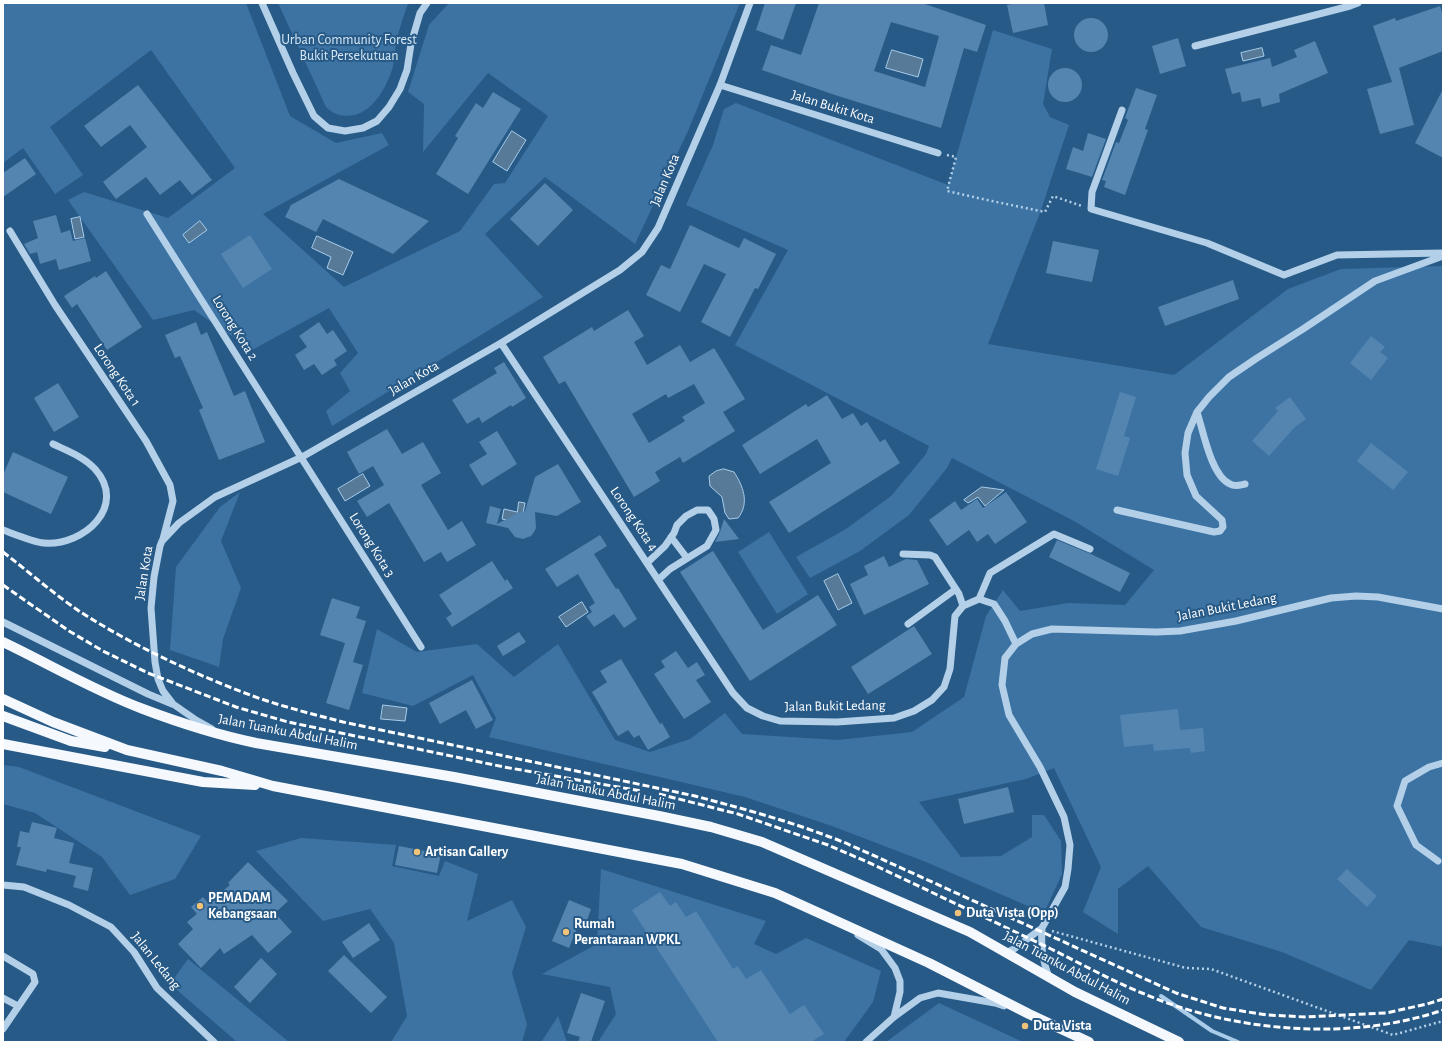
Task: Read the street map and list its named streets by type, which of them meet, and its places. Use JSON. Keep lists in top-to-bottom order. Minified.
{"streets":{"main road":["Jalan Tuanku Abdul Halim"],"street":["Jalan Bukit Kota","Jalan Kota","Lorong Kota 2","Lorong Kota 1","Lorong Kota 4","Lorong Kota 3","Jalan Bukit Ledang","Jalan Ledang"]},"crossings":[["Jalan Bukit Kota","Jalan Kota"],["Jalan Kota","Lorong Kota 2"],["Jalan Kota","Lorong Kota 1"],["Jalan Kota","Lorong Kota 4"],["Jalan Kota","Lorong Kota 3"],["Jalan Kota","Jalan Tuanku Abdul Halim"],["Lorong Kota 2","Lorong Kota 3"],["Lorong Kota 4","Jalan Bukit Ledang"],["Jalan Bukit Ledang","Jalan Tuanku Abdul Halim"]],"parks":["Urban Community Forest Bukit Persekutuan"],"places":["Artisan Gallery","PEMADAM Kebangsaan","Duta Vista (Opp)","Rumah Perantaraan WPKL","Duta Vista"]}
